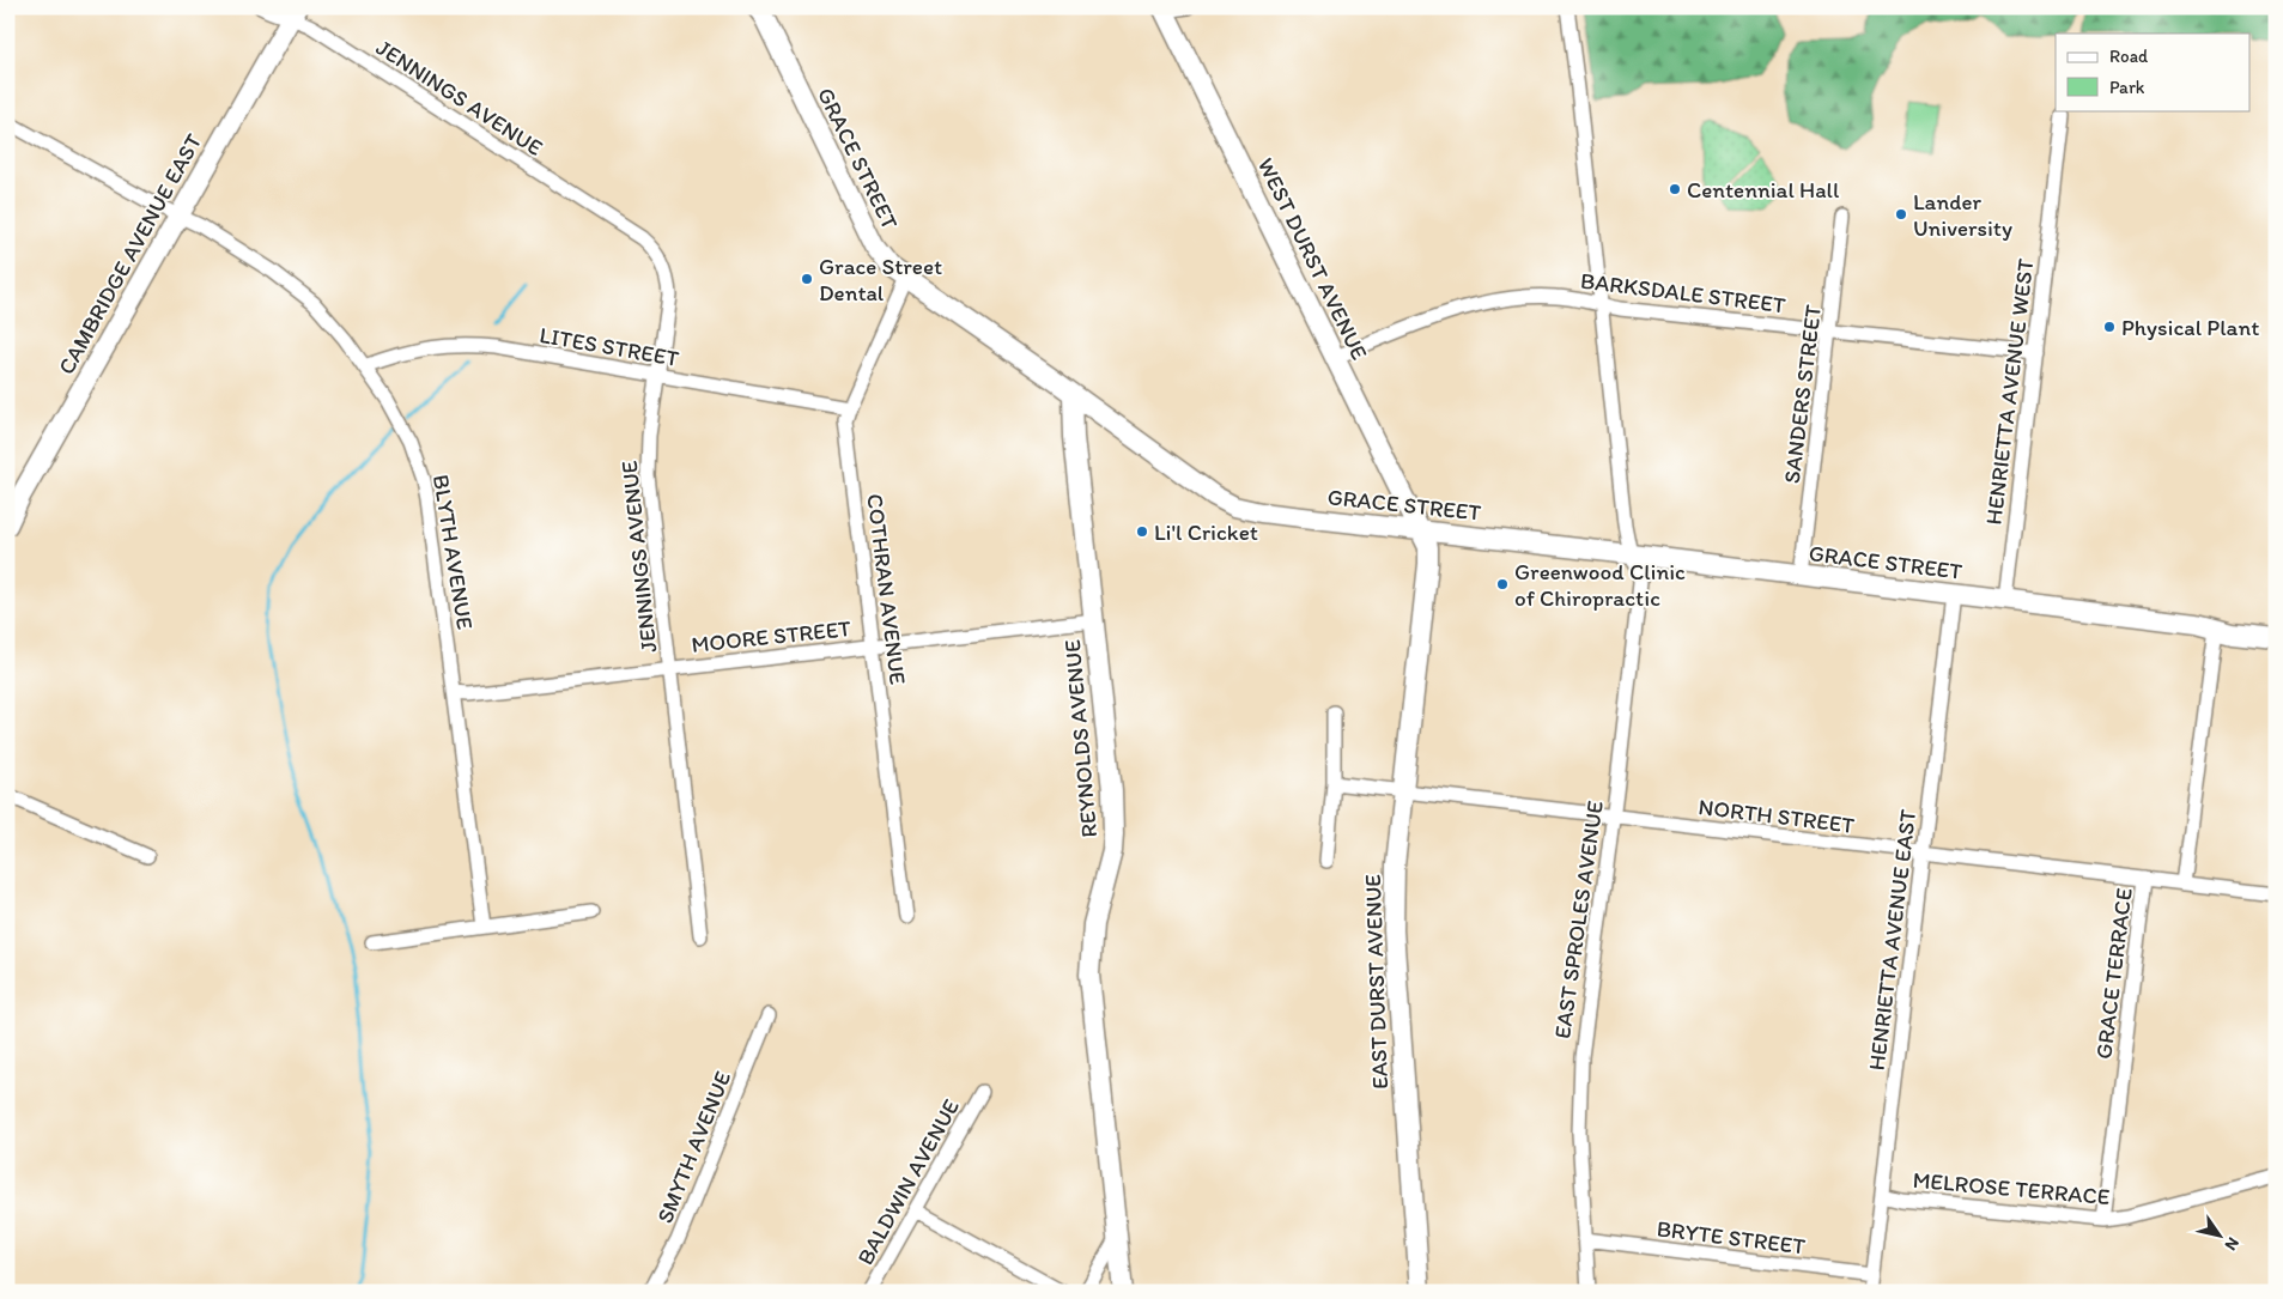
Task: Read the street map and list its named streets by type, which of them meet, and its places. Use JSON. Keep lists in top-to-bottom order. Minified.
{"streets":{"main road":["GRACE STREET","CAMBRIDGE AVENUE EAST","WEST DURST AVENUE","REYNOLDS AVENUE","EAST DURST AVENUE"],"street":["JENNINGS AVENUE","BARKSDALE STREET","LITES STREET","HENRIETTA AVENUE WEST","SANDERS STREET","BLYTH AVENUE","COTHRAN AVENUE","MOORE STREET","NORTH STREET","EAST SPROLES AVENUE","HENRIETTA AVENUE EAST","GRACE TERRACE","SMYTH AVENUE","BALDWIN AVENUE","MELROSE TERRACE","BRYTE STREET"]},"crossings":[["JENNINGS AVENUE","CAMBRIDGE AVENUE EAST"],["JENNINGS AVENUE","LITES STREET"],["JENNINGS AVENUE","MOORE STREET"],["GRACE STREET","WEST DURST AVENUE"],["GRACE STREET","HENRIETTA AVENUE WEST"],["GRACE STREET","SANDERS STREET"],["GRACE STREET","COTHRAN AVENUE"],["GRACE STREET","REYNOLDS AVENUE"],["GRACE STREET","EAST SPROLES AVENUE"],["GRACE STREET","HENRIETTA AVENUE EAST"],["GRACE STREET","EAST DURST AVENUE"],["CAMBRIDGE AVENUE EAST","BLYTH AVENUE"],["WEST DURST AVENUE","BARKSDALE STREET"],["WEST DURST AVENUE","EAST DURST AVENUE"],["BARKSDALE STREET","HENRIETTA AVENUE WEST"],["BARKSDALE STREET","SANDERS STREET"],["BARKSDALE STREET","EAST SPROLES AVENUE"],["LITES STREET","BLYTH AVENUE"],["LITES STREET","COTHRAN AVENUE"],["BLYTH AVENUE","MOORE STREET"],["COTHRAN AVENUE","MOORE STREET"],["MOORE STREET","REYNOLDS AVENUE"],["NORTH STREET","EAST SPROLES AVENUE"],["NORTH STREET","HENRIETTA AVENUE EAST"],["NORTH STREET","GRACE TERRACE"],["NORTH STREET","EAST DURST AVENUE"],["EAST SPROLES AVENUE","BRYTE STREET"],["HENRIETTA AVENUE EAST","MELROSE TERRACE"],["HENRIETTA AVENUE EAST","BRYTE STREET"],["GRACE TERRACE","MELROSE TERRACE"]],"places":["Centennial Hall","Lander University","Grace Street Dental","Physical Plant","Li'l Cricket","Greenwood Clinic of Chiropractic"],"legend":["Road","Park"],"north":"bottom right"}
